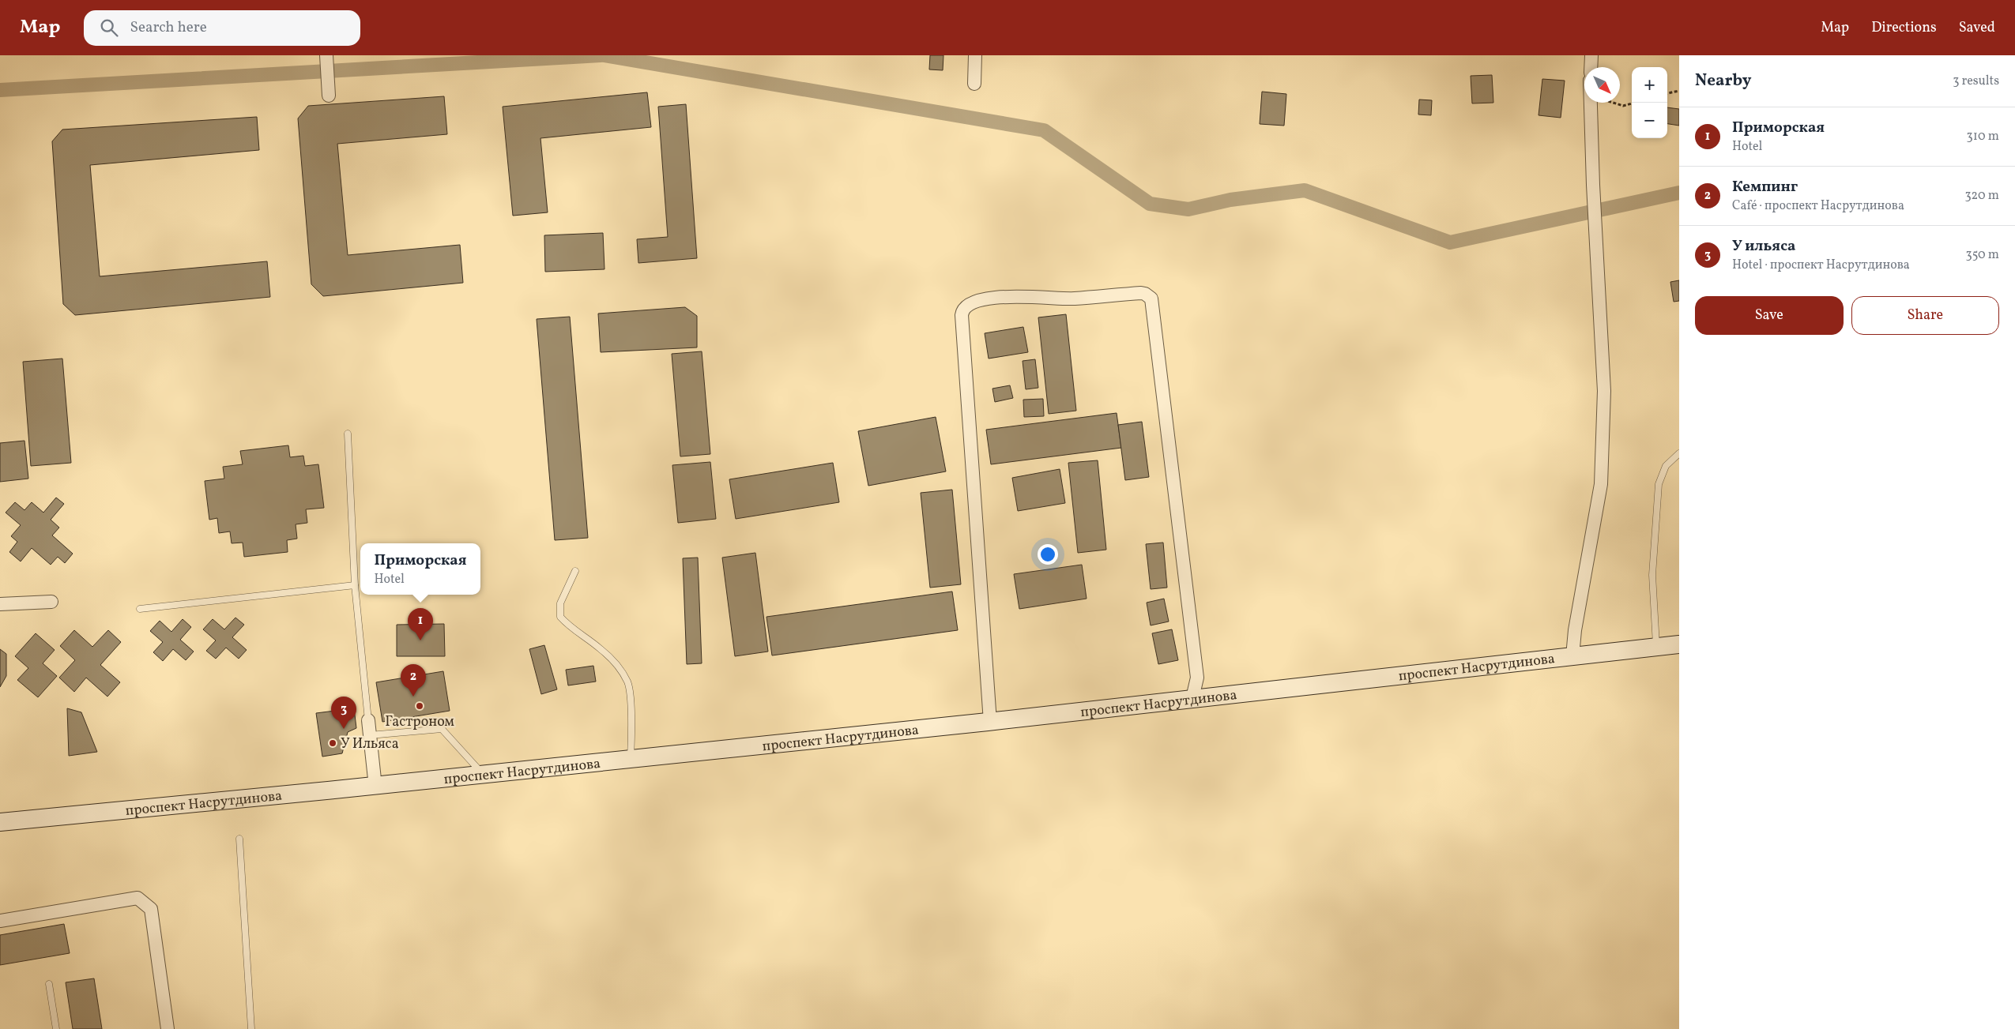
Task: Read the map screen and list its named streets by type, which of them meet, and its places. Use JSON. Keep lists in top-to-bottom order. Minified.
{"streets":{"main road":["проспект Насрутдинова"]},"places":["Гастроном","У Ильяса"],"north":"bottom right","page":{"header":"Map","search":"Search here","nav":["Map","Directions","Saved"],"heading":["Nearby","3 results"],"map_buttons":["+","−"],"list":[{"mark":"1","name":"Приморская","note":"Hotel","value":"310 m"},{"mark":"2","name":"Кемпинг","note":"Café · проспект Насрутдинова","value":"320 m"},{"mark":"3","name":"У ильяса","note":"Hotel · проспект Насрутдинова","value":"350 m"}],"buttons":["Save","Share"],"popup":["Приморская","Hotel"],"pins":["1","2","3"]}}
